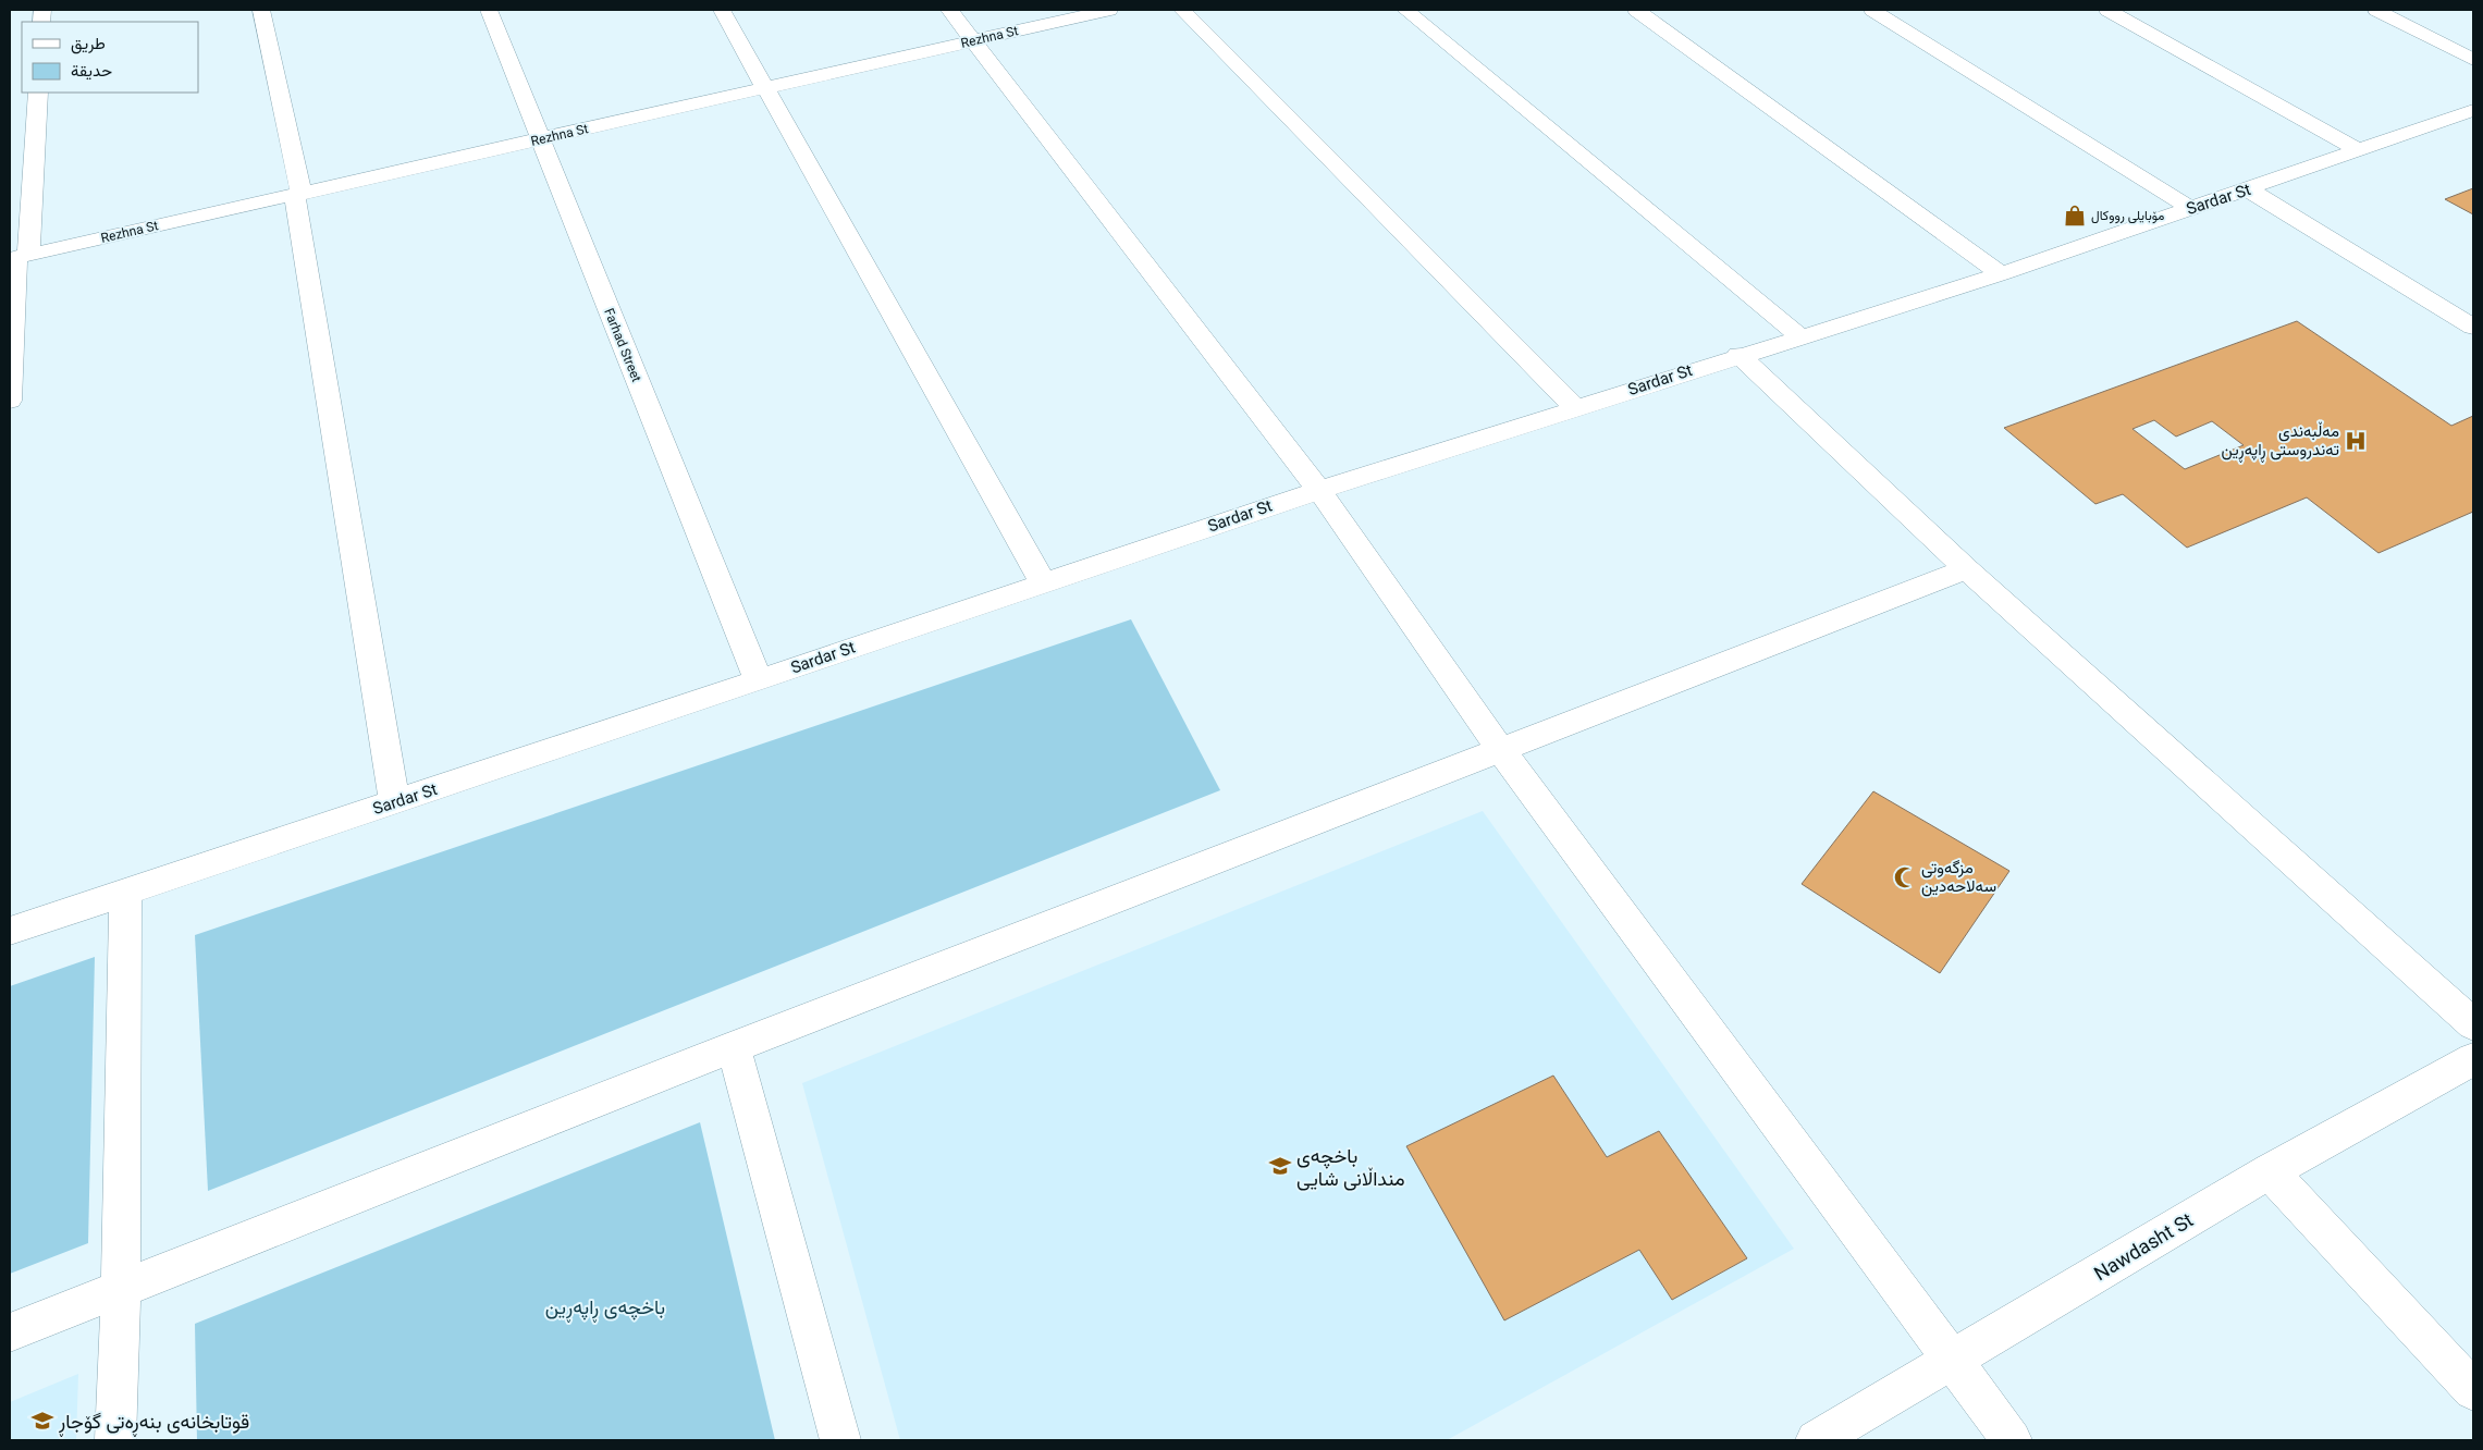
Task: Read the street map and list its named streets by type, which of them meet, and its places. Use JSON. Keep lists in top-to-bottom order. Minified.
{"streets":{"street":["Rezhna St","Sardar St","Farhad Street","Nawdasht St"]},"crossings":[["Rezhna St","Farhad Street"],["Sardar St","Farhad Street"]],"parks":["باخچەی ڕاپەڕین"],"places":{"shop":["مۆبایلی رووکال"],"hospital":["مەڵبەندی تەندروستی ڕاپەڕین"],"mosque":["مزگەوتی سەلاحەدین"],"school or university":["باخچەی منداڵانی شایی","قوتابخانەی بنەڕەتی گۆجاڕ"]},"legend":["طريق","حديقة"]}
